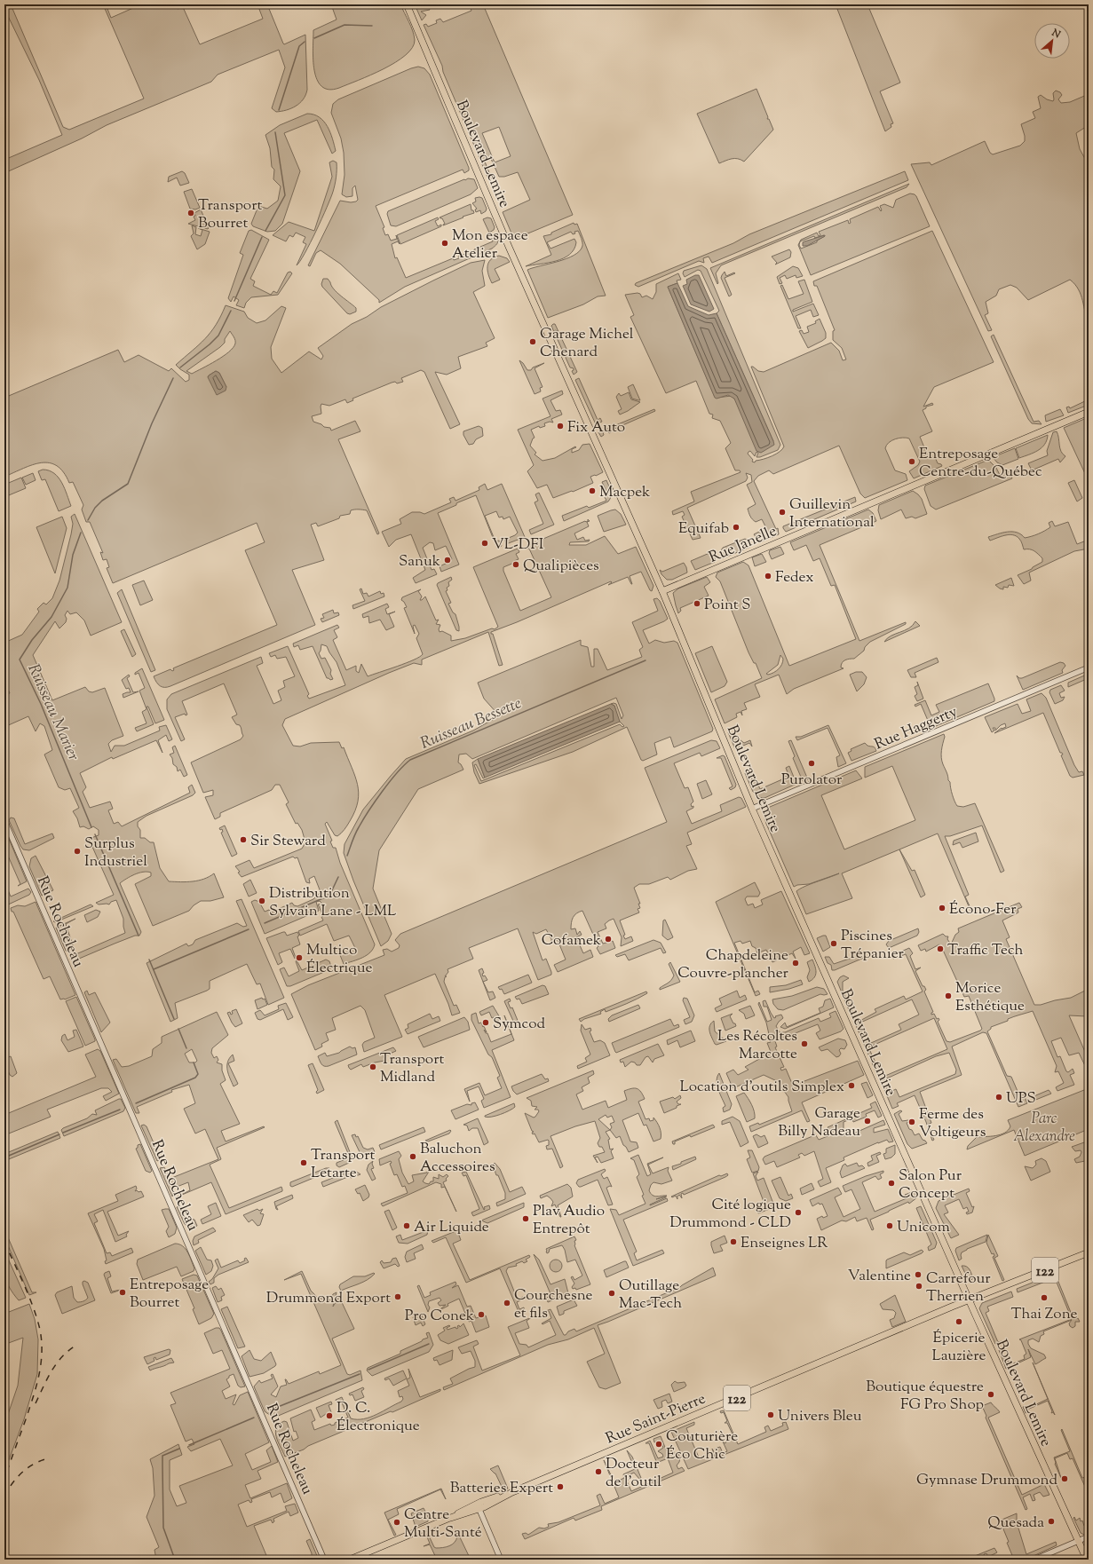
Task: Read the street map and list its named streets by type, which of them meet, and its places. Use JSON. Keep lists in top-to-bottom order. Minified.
{"streets":{"main road":["Boulevard Lemire","Rue Janelle","122","Rue Saint-Pierre"],"street":["Rue Haggerty","Rue Rocheleau"]},"crossings":[["Boulevard Lemire","Rue Janelle"],["Boulevard Lemire","Rue Haggerty"],["Boulevard Lemire","Rue Saint-Pierre"]],"water":["Ruisseau Marier","Ruisseau Bessette"],"parks":["Parc Alexandre"],"places":["Transport Bourret","Mon espace Atelier","Garage Michel Chenard","Fix Auto","Entreposage Centre-du-Québec","Macpek","Guillevin International","Equifab","VL-DFI","Sanuk","Qualipièces","Fedex","Point S","Purolator","Sir Steward","Surplus Industriel","Distribution Sylvain Lane - LML","Écono-Fer","Cofamek","Piscines Trépanier","Traffic Tech","Multico Électrique","Chapdeleine Couvre-plancher","Morice Esthétique","Symcod","Les Récoltes Marcotte","Transport Midland","Location d'outils Simplex","UPS","Garage Billy Nadeau","Ferme des Voltigeurs","Baluchon Accessoires","Transport Letarte","Salon Pur Concept","Cité logique Drummond - CLD","Plav Audio Entrepôt","Air Liquide","Unicom","Enseignes LR","Valentine","Carrefour Therrien","Entreposage Bourret","Outillage Mac-Tech","Drummond Export","Thai Zone","Courchesne et fils","Pro Conek","Épicerie Lauzière","Boutique équestre FG Pro Shop","Univers Bleu","D. C. Électronique","Couturière Éco Chic","Docteur de l'outil","Gymnase Drummond","Batteries Expert","Quesada","Centre Multi-Santé"],"north":"top right"}
